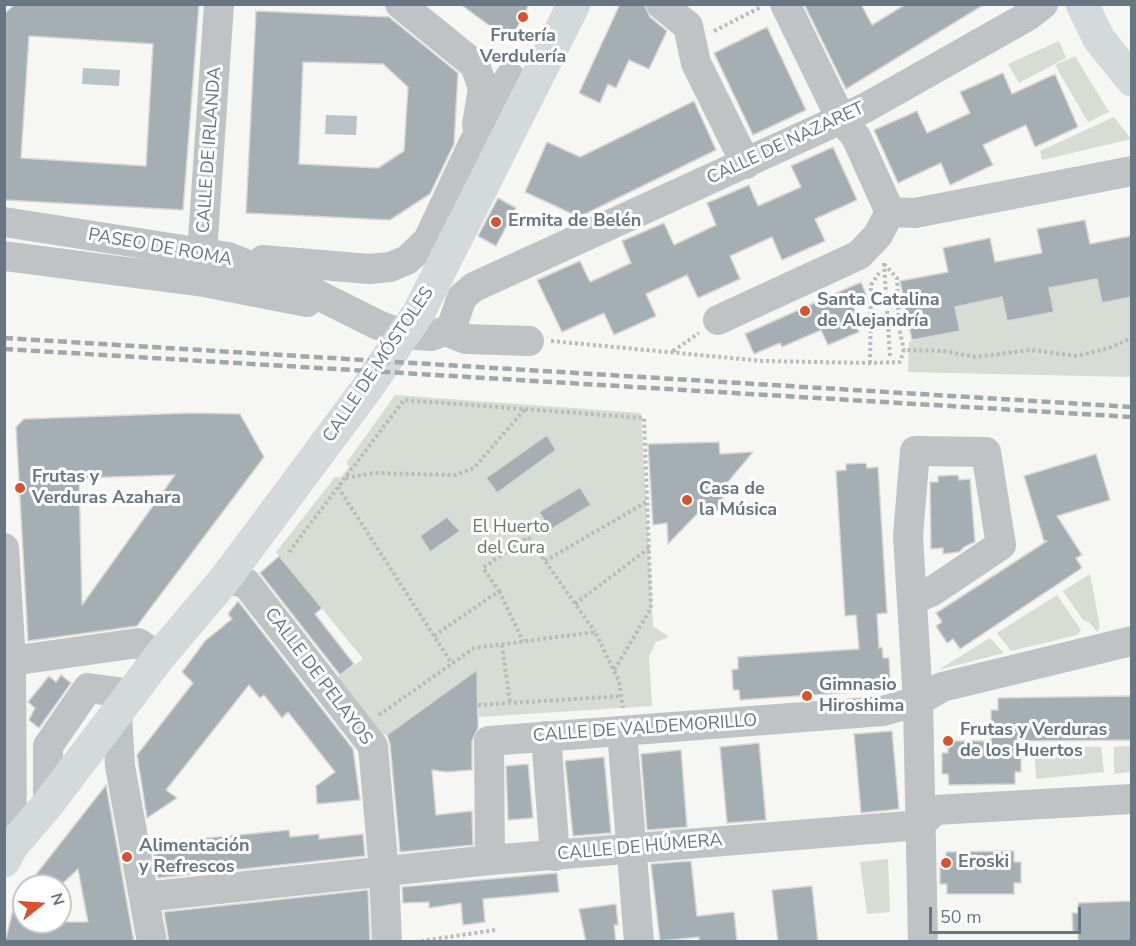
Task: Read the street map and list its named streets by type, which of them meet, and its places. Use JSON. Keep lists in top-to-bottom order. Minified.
{"streets":{"main road":["CALLE DE MÓSTOLES"],"street":["CALLE DE NAZARET","CALLE DE IRLANDA","PASEO DE ROMA","CALLE DE PELAYOS","CALLE DE VALDEMORILLO","CALLE DE HÚMERA"]},"crossings":[["CALLE DE NAZARET","PASEO DE ROMA"],["CALLE DE IRLANDA","PASEO DE ROMA"],["CALLE DE MÓSTOLES","CALLE DE PELAYOS"],["CALLE DE PELAYOS","CALLE DE HÚMERA"],["CALLE DE VALDEMORILLO","CALLE DE HÚMERA"]],"parks":["El Huerto del Cura"],"places":["Frutería Verdulería","Ermita de Belén","Santa Catalina de Alejandría","Frutas y Verduras Azahara","Casa de la Música","Gimnasio Hiroshima","Frutas y Verduras de los Huertos","Alimentación y Refrescos","Eroski"],"scale_bar":"50 m","north":"right"}
